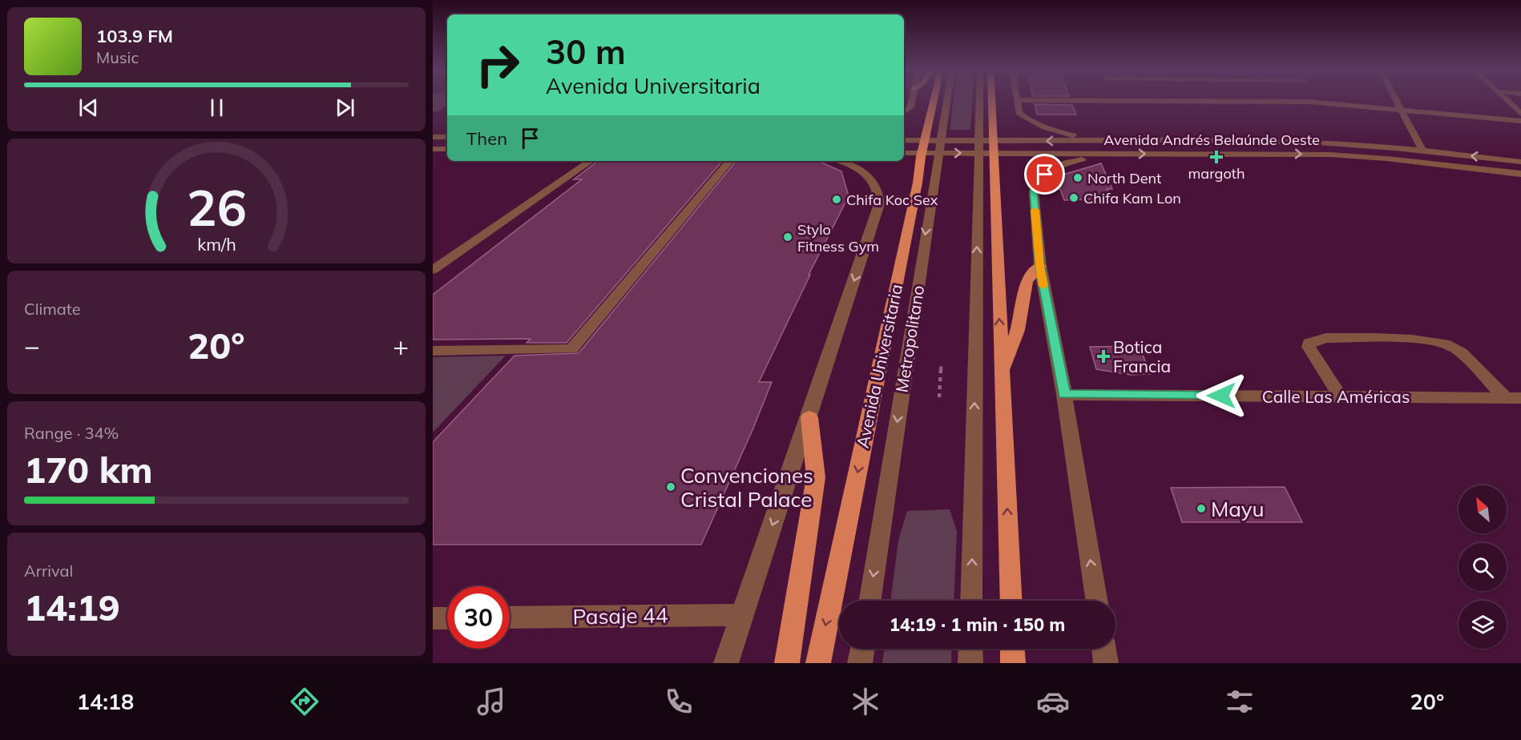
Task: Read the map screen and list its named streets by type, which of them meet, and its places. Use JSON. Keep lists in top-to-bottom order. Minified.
{"streets":{"main road":["Avenida Universitaria"],"street":["Avenida Andrés Belaúnde Oeste","Metropolitano","Calle Las Américas","Pasaje 44"]},"crossings":[["Avenida Andrés Belaúnde Oeste","Metropolitano"],["Avenida Andrés Belaúnde Oeste","Avenida Universitaria"],["Metropolitano","Avenida Universitaria"]],"places":{"health":["margoth","Botica Francia"],"other":["North Dent","Chifa Kam Lon","Chifa Koc Sex","Stylo Fitness Gym","Convenciones Cristal Palace","Mayu"]},"north":"top left","page":{"turn":["30 m","Avenida Universitaria"],"song":["103.9 FM","Music"],"then":"Then","tile":["Climate",["Range · 34%","170 km"],["Arrival","14:19"]],"heat":["−","20°","+"],"limit":"30","trip":"14:19 · 1 min · 150 m","tabs":["14:18","20°"],"gauge":["26","km/h"]}}
